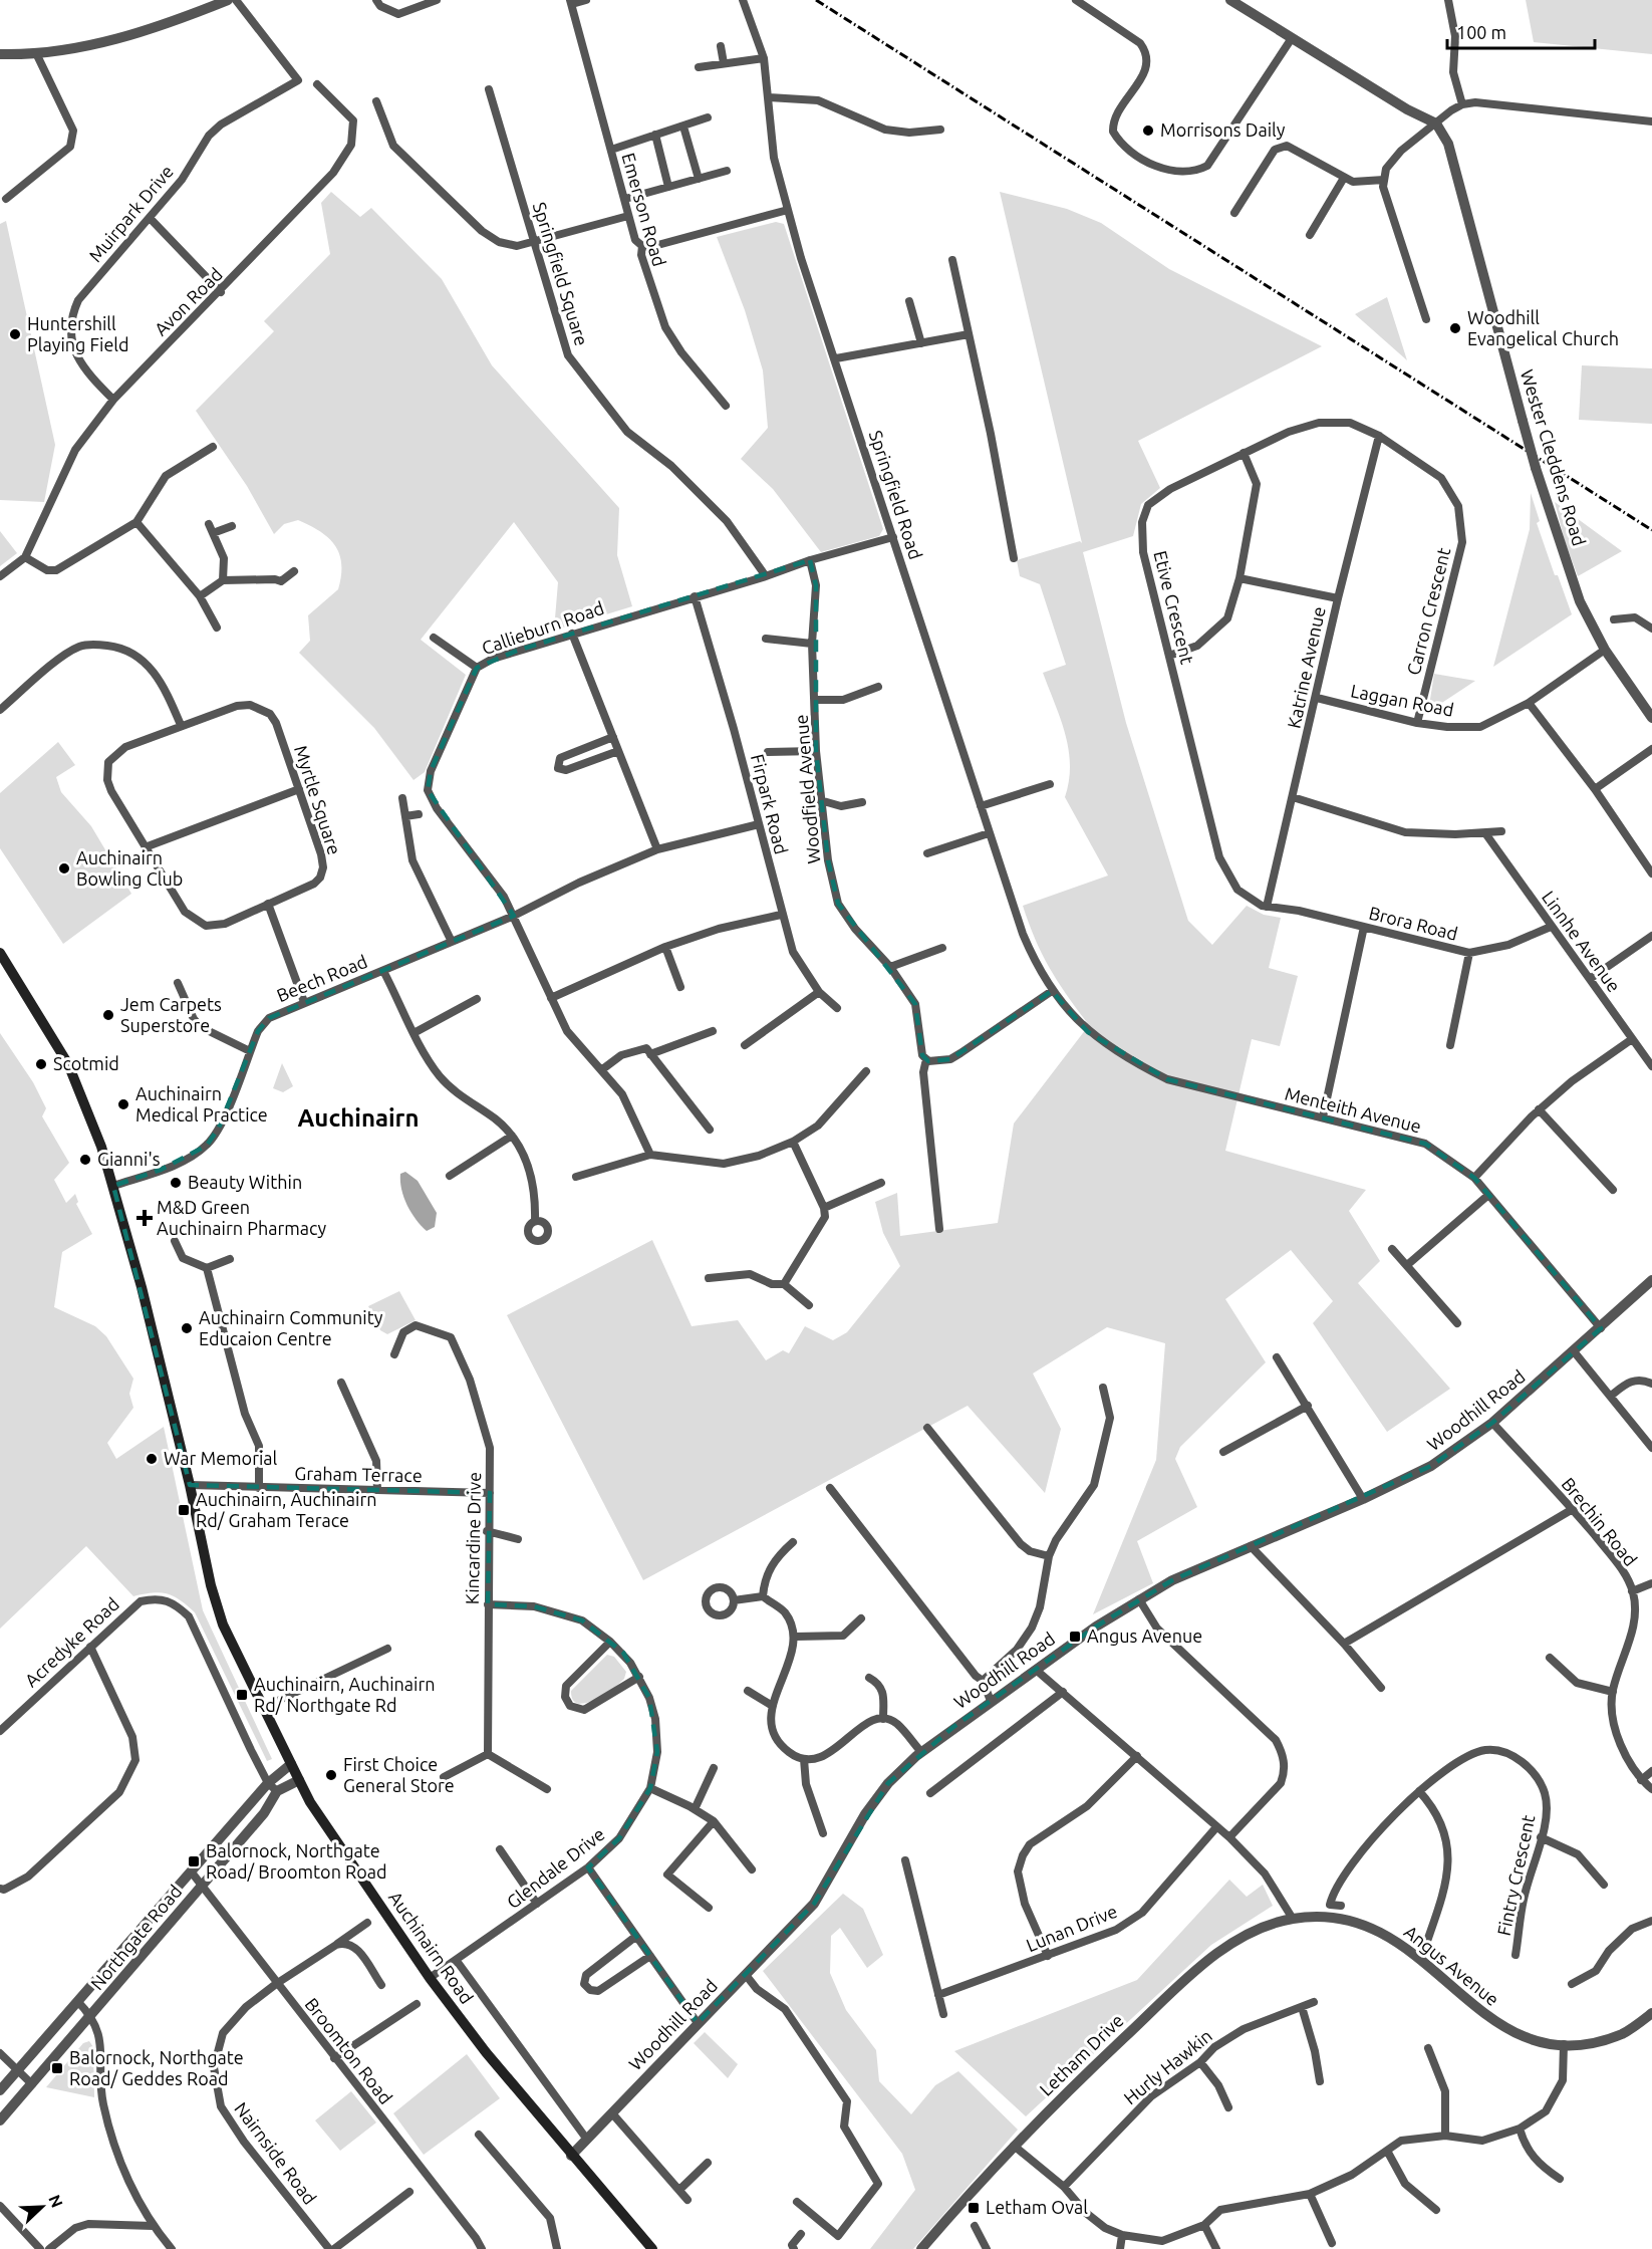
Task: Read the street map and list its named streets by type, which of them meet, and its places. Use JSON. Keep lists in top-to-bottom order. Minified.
{"streets":{"main road":["Auchinairn Road"],"street":["Emerson Road","Muirpark Drive","Springfield Square","Avon Road","Wester Cleddens Road","Springfield Road","Etive Crescent","Carron Crescent","Callieburn Road","Katrine Avenue","Laggan Road","Woodfield Avenue","Myrtle Square","Firpark Road","Brora Road","Linnhe Avenue","Beech Road","Menteith Avenue","Woodhill Road","Graham Terrace","Brechin Road","Kincardine Drive","Acredyke Road","Glendale Drive","Fintry Crescent","Lunan Drive","Northgate Road","Angus Avenue","Broomton Road","Letham Drive","Hurly Hawkin","Nairnside Road"]},"crossings":[["Muirpark Drive","Avon Road"],["Springfield Square","Callieburn Road"],["Wester Cleddens Road","Laggan Road"],["Springfield Road","Callieburn Road"],["Springfield Road","Menteith Avenue"],["Etive Crescent","Carron Crescent"],["Etive Crescent","Katrine Avenue"],["Etive Crescent","Brora Road"],["Carron Crescent","Katrine Avenue"],["Carron Crescent","Laggan Road"],["Callieburn Road","Woodfield Avenue"],["Callieburn Road","Firpark Road"],["Callieburn Road","Beech Road"],["Katrine Avenue","Laggan Road"],["Katrine Avenue","Brora Road"],["Firpark Road","Beech Road"],["Brora Road","Linnhe Avenue"],["Beech Road","Auchinairn Road"],["Menteith Avenue","Woodhill Road"],["Woodhill Road","Brechin Road"],["Woodhill Road","Auchinairn Road"],["Graham Terrace","Kincardine Drive"],["Graham Terrace","Auchinairn Road"],["Kincardine Drive","Glendale Drive"],["Acredyke Road","Northgate Road"],["Glendale Drive","Auchinairn Road"],["Northgate Road","Auchinairn Road"],["Northgate Road","Broomton Road"],["Angus Avenue","Letham Drive"],["Broomton Road","Nairnside Road"]],"districts":["Auchinairn"],"places":{"other":["Morrisons Daily","Woodhill Evangelical Church","Huntershill Playing Field","Auchinairn Bowling Club","Jem Carpets Superstore","Scotmid","Auchinairn Medical Practice","Gianni's","Beauty Within","Auchinairn Community Educaion Centre","War Memorial","First Choice General Store"],"health":["M&D Green Auchinairn Pharmacy"],"transit":["Auchinairn, Auchinairn Rd/ Graham Terace","Angus Avenue","Auchinairn, Auchinairn Rd/ Northgate Rd","Balornock, Northgate Road/ Broomton Road","Balornock, Northgate Road/ Geddes Road","Letham Oval"]},"scale_bar":"100 m","north":"top right"}
